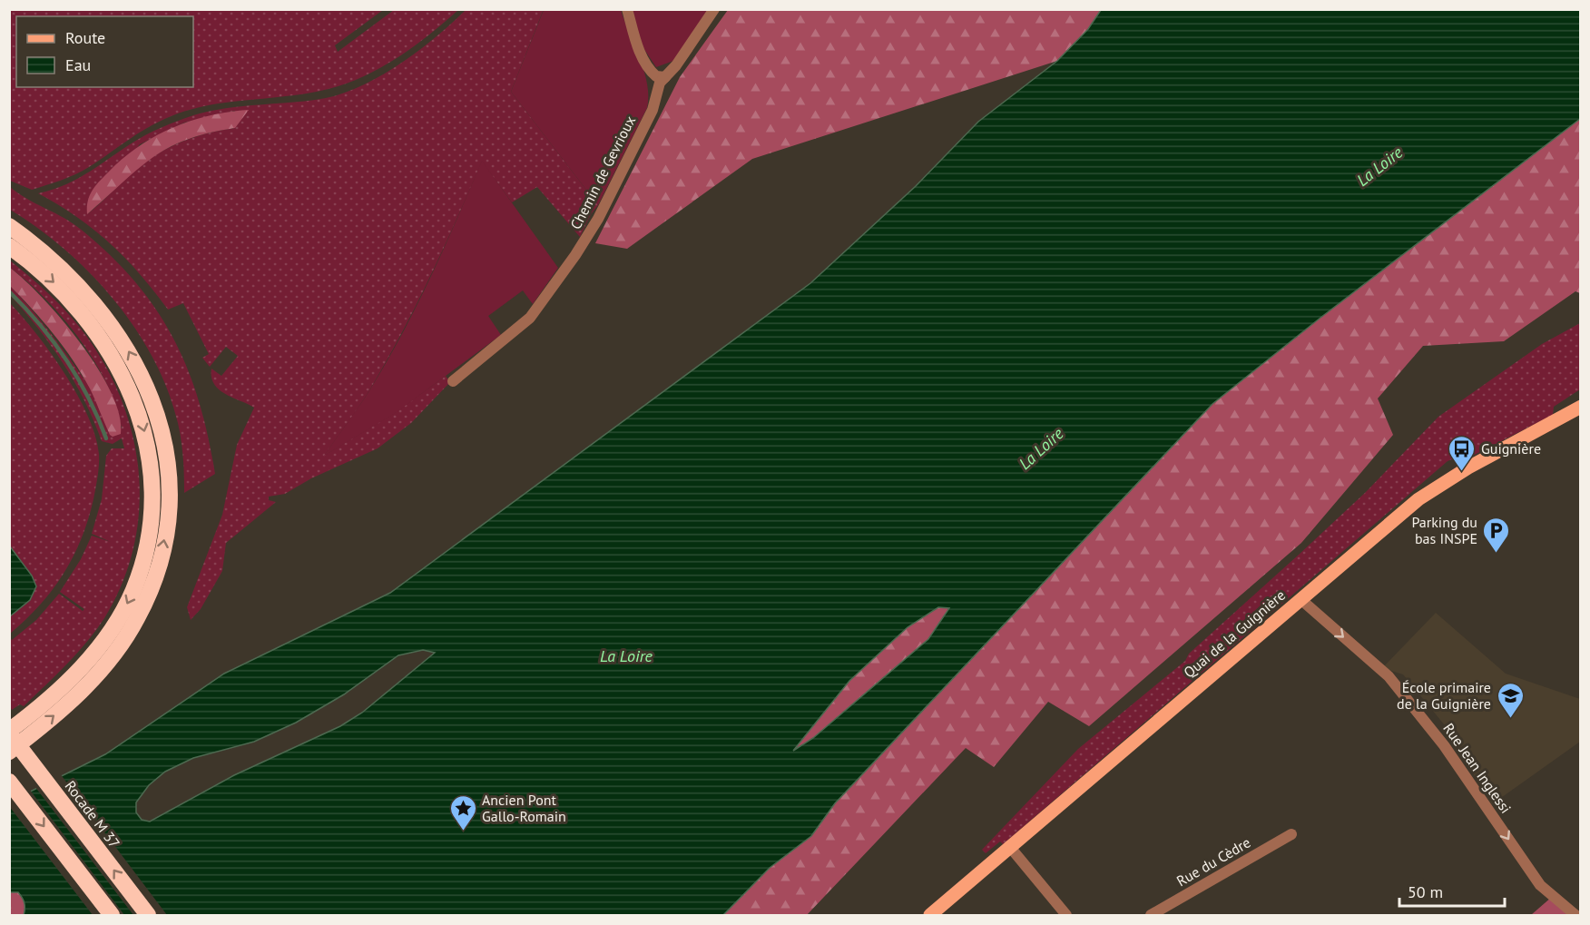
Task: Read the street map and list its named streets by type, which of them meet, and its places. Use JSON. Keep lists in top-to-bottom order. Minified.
{"streets":{"highway":["Rocade M 37"],"main road":["Quai de la Guignière"],"street":["Chemin de Gevrioux","Rue Jean Inglessi","Rue du Cèdre"]},"crossings":[["Quai de la Guignière","Rue Jean Inglessi"]],"one_way":["Rue Jean Inglessi"],"water":["La Loire"],"places":{"bus stop":["Guignière"],"parking":["Parking du bas INSPE"],"school or university":["École primaire de la Guignière"],"place":["Ancien Pont Gallo-Romain"]},"legend":["Route","Eau"],"scale_bar":"50 m"}
